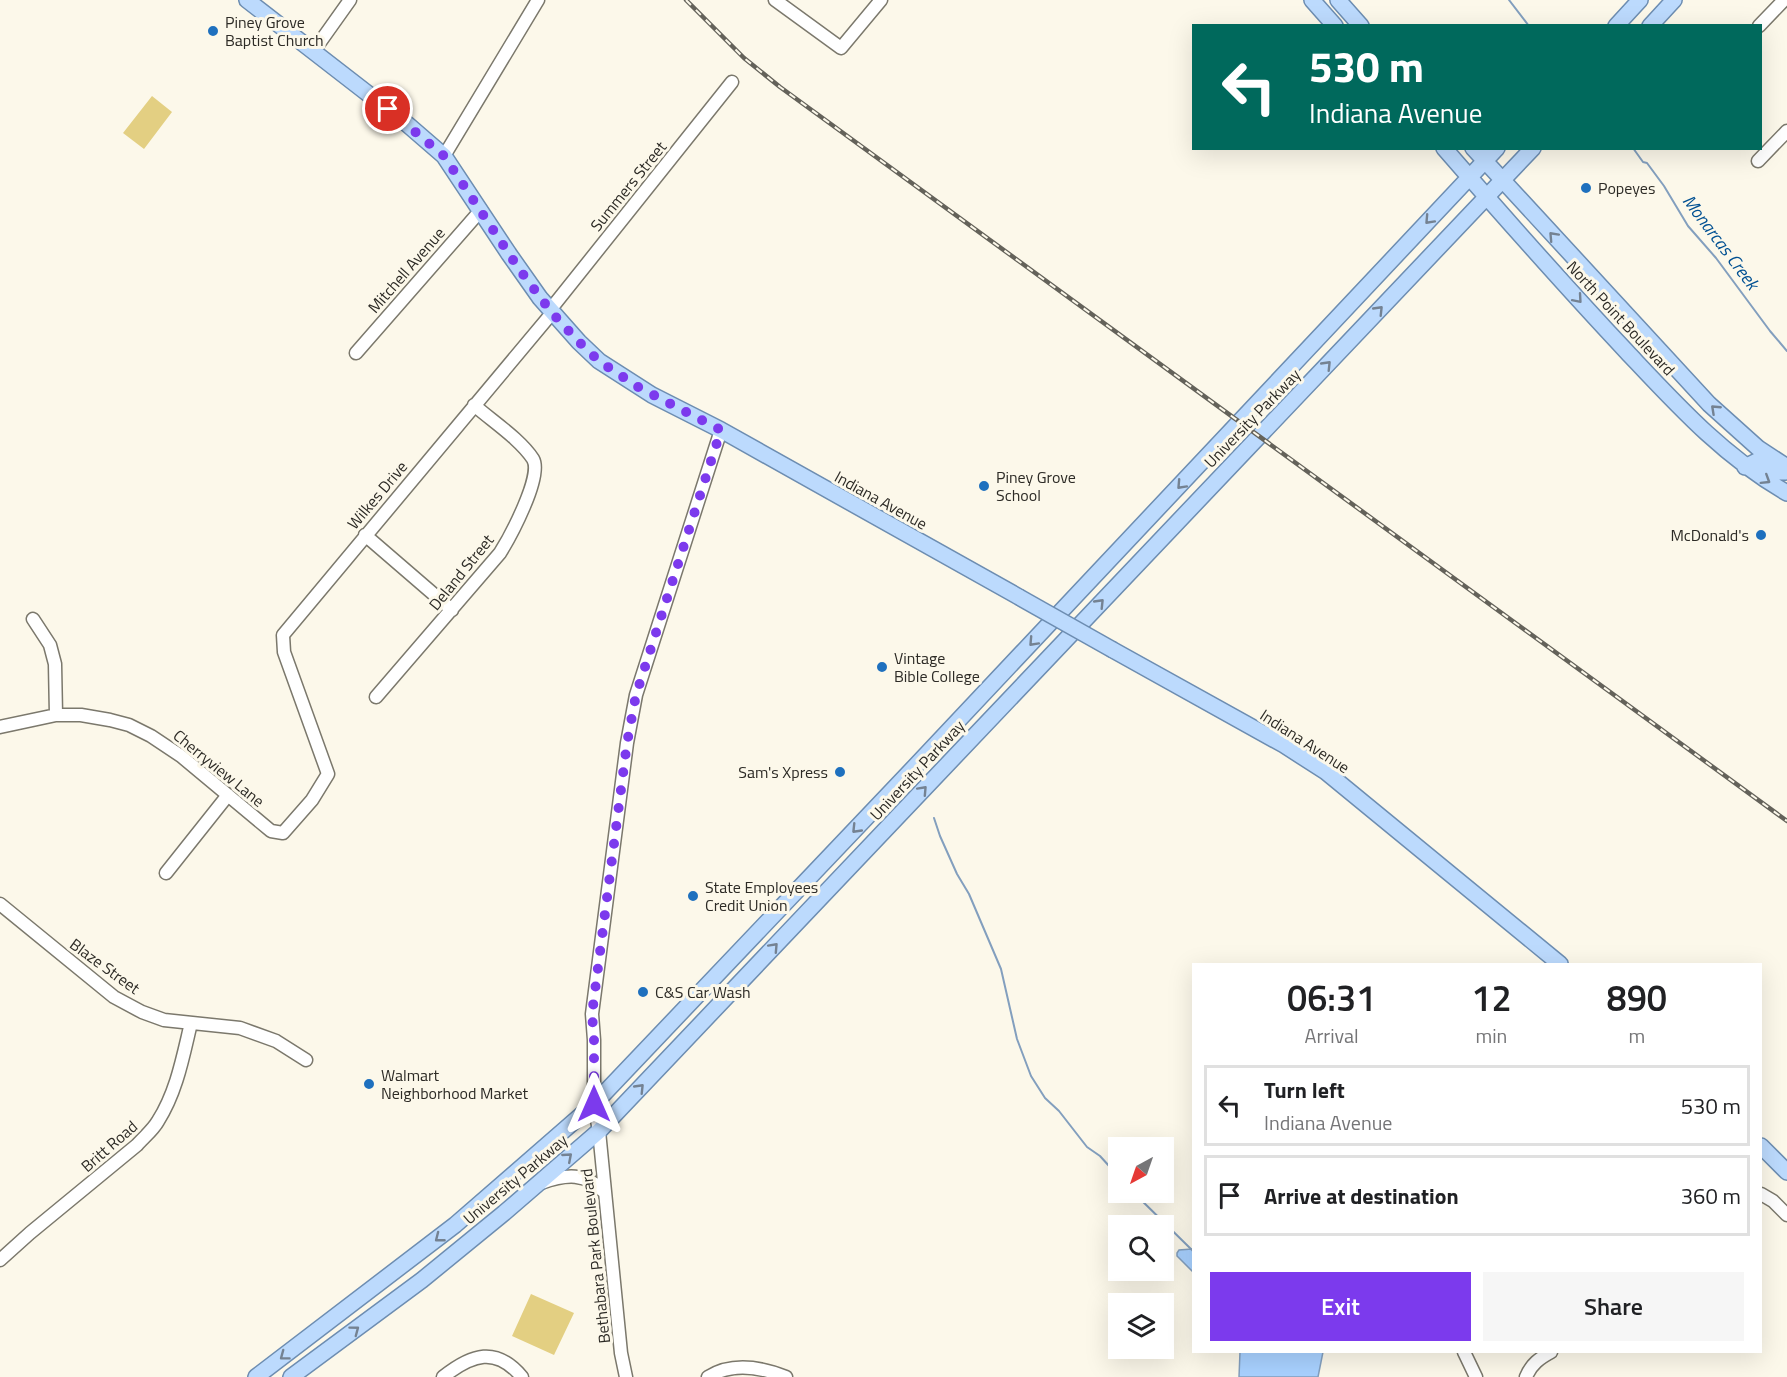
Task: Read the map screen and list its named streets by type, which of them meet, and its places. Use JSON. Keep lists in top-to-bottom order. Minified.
{"streets":{"main road":["North Point Boulevard","University Parkway","Indiana Avenue"],"street":["Summers Street","Mitchell Avenue","Wilkes Drive","Deland Street","Cherryview Lane","Blaze Street","Britt Road","Bethabara Park Boulevard"]},"crossings":[["Summers Street","Wilkes Drive"],["Summers Street","Indiana Avenue"],["Mitchell Avenue","Indiana Avenue"],["North Point Boulevard","University Parkway"],["University Parkway","Bethabara Park Boulevard"],["Wilkes Drive","Indiana Avenue"],["Wilkes Drive","Deland Street"],["Wilkes Drive","Cherryview Lane"],["Indiana Avenue","Bethabara Park Boulevard"],["Blaze Street","Britt Road"]],"water":["Monarcas Creek"],"places":["Piney Grove Baptist Church","Popeyes","Piney Grove School","McDonald's","Vintage Bible College","Sam's Xpress","State Employees Credit Union","C&S Car Wash","Walmart Neighborhood Market"],"north":"bottom left","page":{"turn":["530 m","Indiana Avenue"],"eta":["06:31","Arrival","12","min","890","m"],"list":[{"name":"Turn left","note":"Indiana Avenue","value":"530 m"},{"name":"Arrive at destination","value":"360 m"}],"buttons":["Exit","Share"]}}
